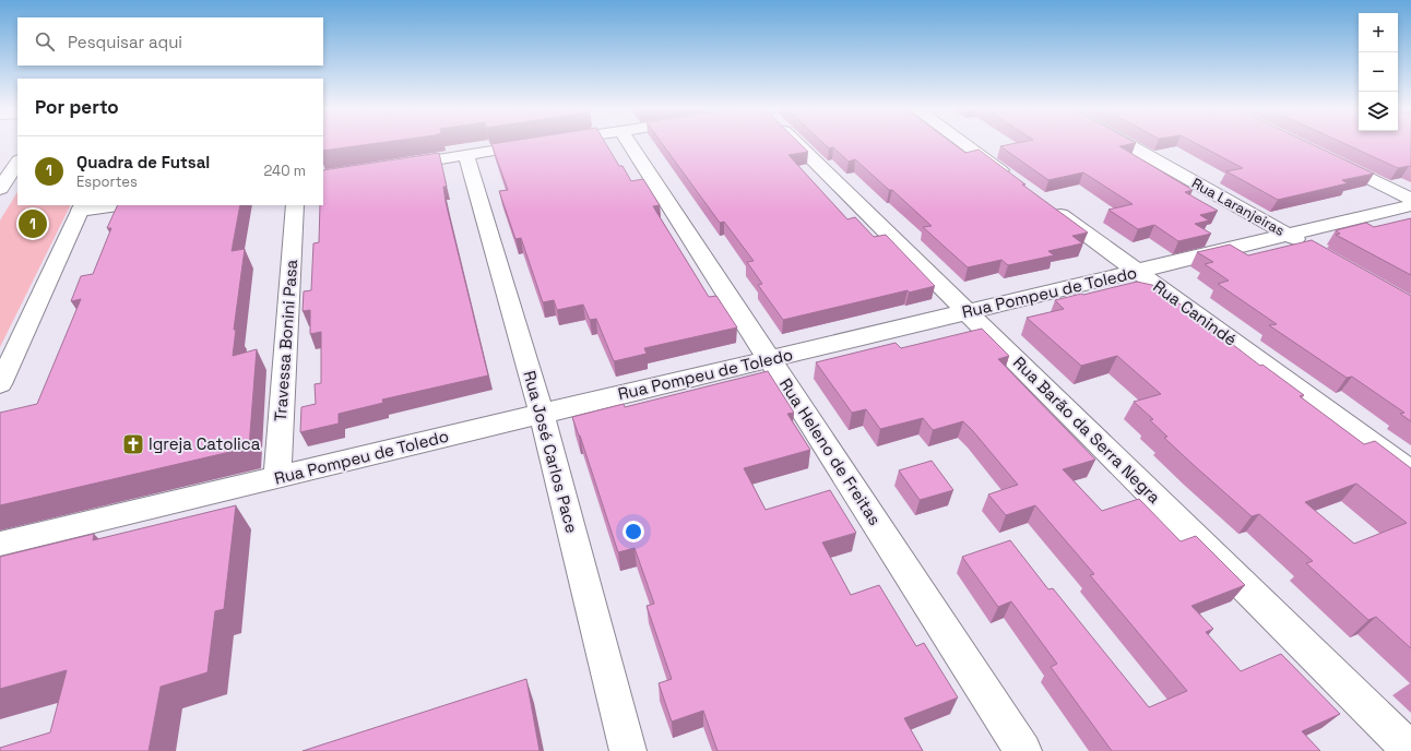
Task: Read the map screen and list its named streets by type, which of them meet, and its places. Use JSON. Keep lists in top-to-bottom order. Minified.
{"streets":{"street":["Rua Laranjeiras","Rua Pompeu de Toledo","Rua Canindé","Travessa Bonini Pasa","Rua Barão da Serra Negra","Rua José Carlos Pace","Rua Heleno de Freitas"]},"crossings":[["Rua Laranjeiras","Rua Pompeu de Toledo"],["Rua Pompeu de Toledo","Rua Canindé"],["Rua Pompeu de Toledo","Travessa Bonini Pasa"],["Rua Pompeu de Toledo","Rua Barão da Serra Negra"],["Rua Pompeu de Toledo","Rua José Carlos Pace"],["Rua Pompeu de Toledo","Rua Heleno de Freitas"]],"places":{"church":["Igreja Catolica"]},"page":{"map_buttons":["+","−"],"search":"Pesquisar aqui","heading":"Por perto","list":[{"mark":"1","name":"Quadra de Futsal","note":"Esportes","value":"240 m"}],"pins":"1"}}
